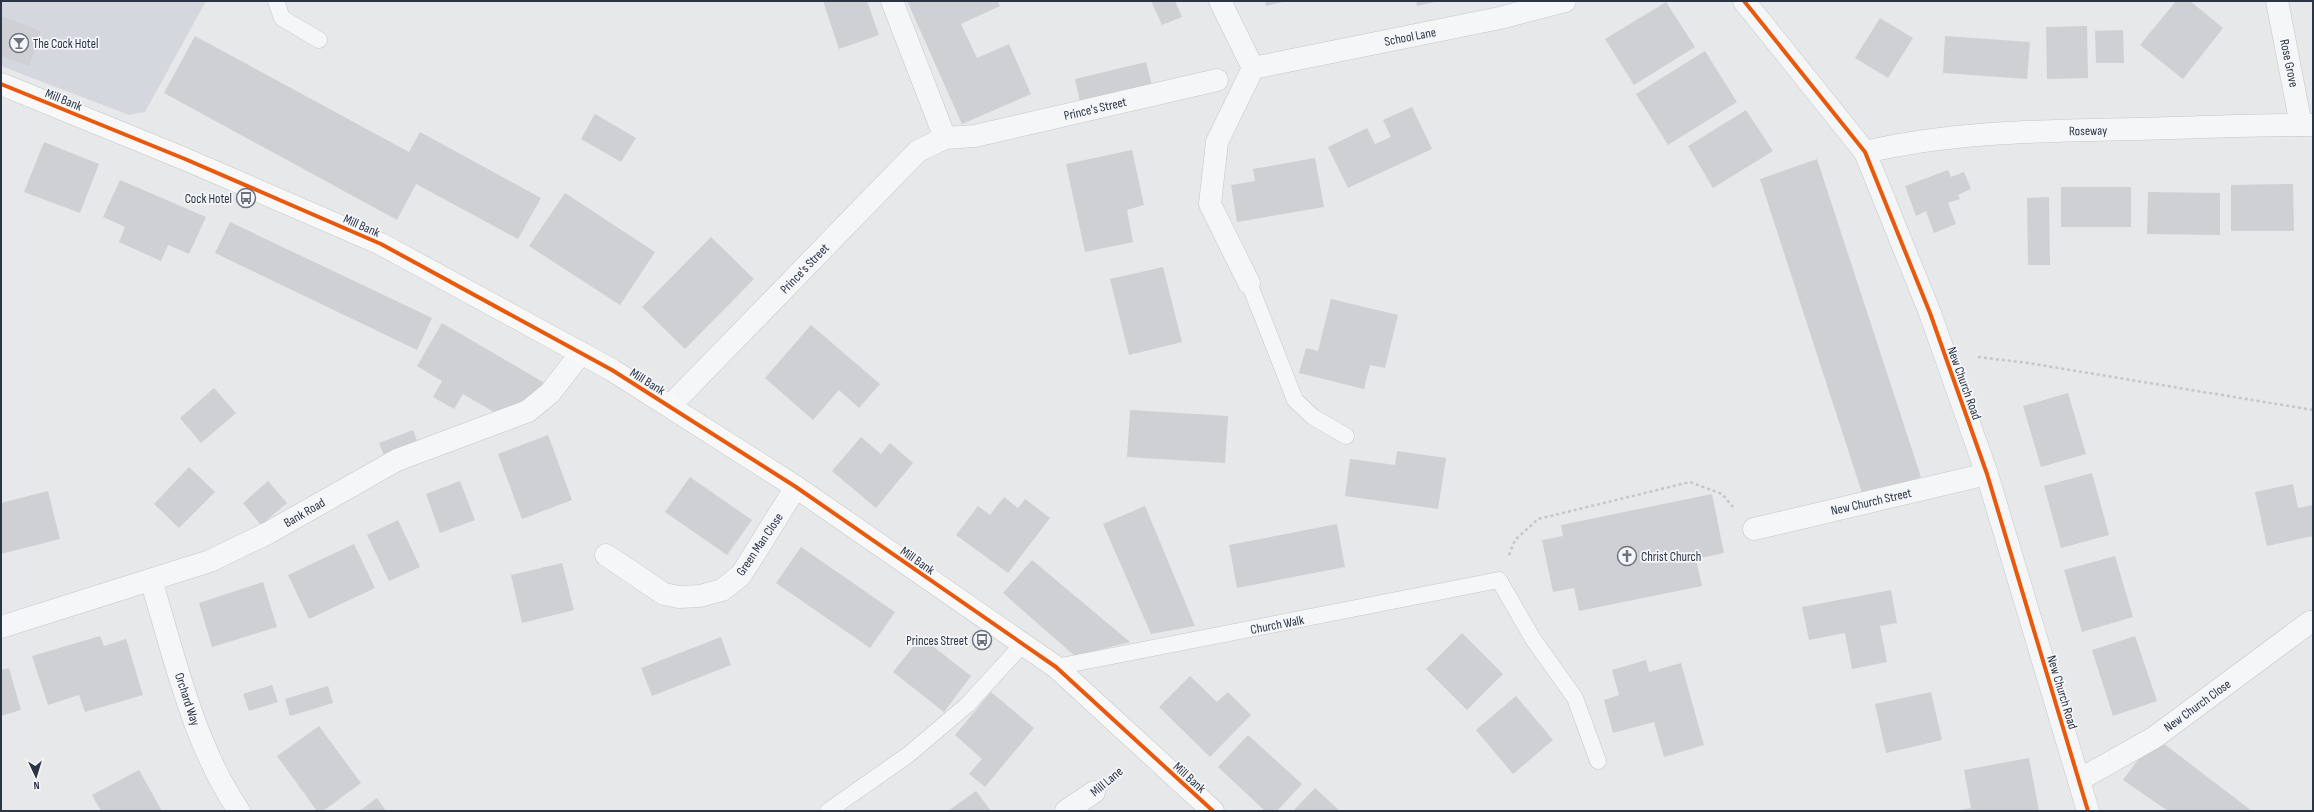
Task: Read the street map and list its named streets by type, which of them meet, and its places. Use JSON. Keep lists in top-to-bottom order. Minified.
{"streets":{"street":["School Lane","Rose Grove","Mill Bank","Prince's Street","Roseway","New Church Road","New Church Street","Bank Road","Green Man Close","Orchard Way","New Church Close","Mill Lane"],"lane":["Church Walk"]},"crossings":[["Rose Grove","Roseway"],["Mill Bank","Prince's Street"],["Mill Bank","Bank Road"],["Mill Bank","Green Man Close"],["Mill Bank","Church Walk"],["Roseway","New Church Road"],["New Church Road","New Church Street"],["New Church Road","New Church Close"],["Bank Road","Orchard Way"]],"places":{"bar":["The Cock Hotel"],"bus stop":["Cock Hotel","Princes Street"],"church":["Christ Church"]},"north":"bottom"}
